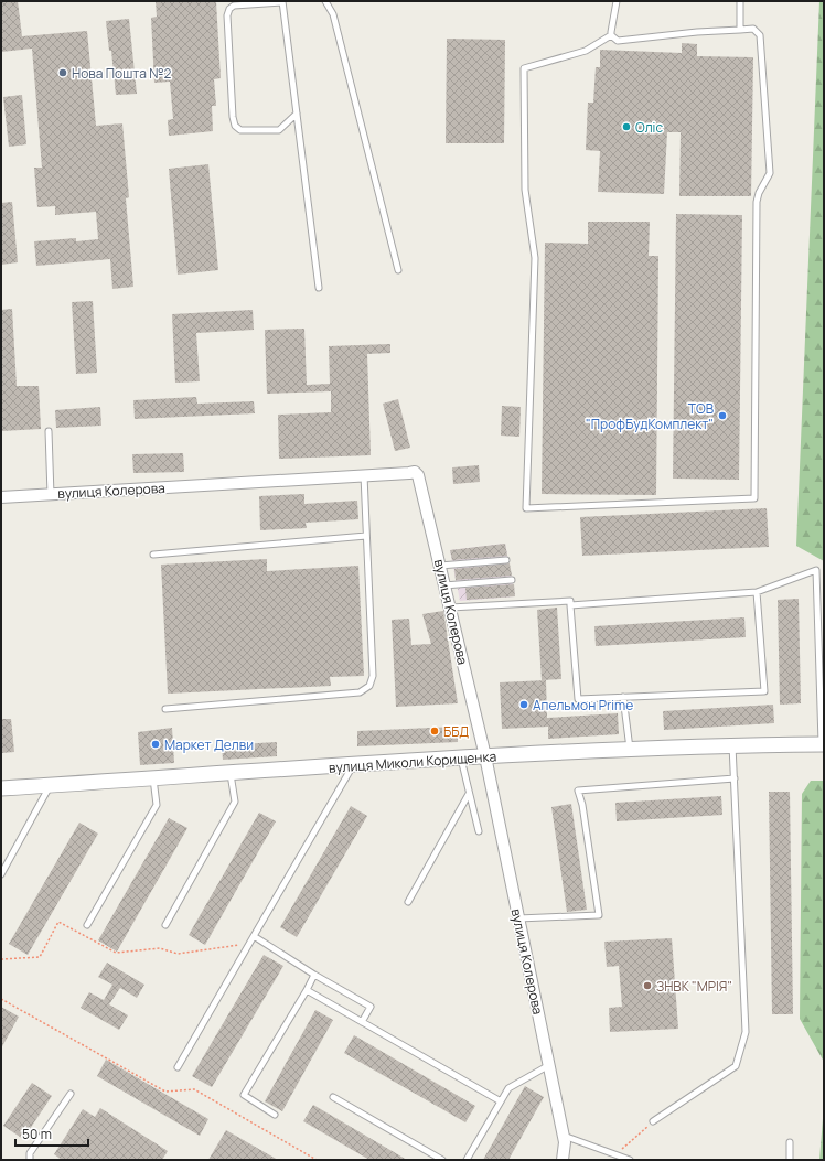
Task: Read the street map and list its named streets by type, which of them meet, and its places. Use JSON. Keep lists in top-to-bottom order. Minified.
{"streets":{"street":["вулиця Колерова","вулиця Миколи Корищенка"]},"crossings":[["вулиця Колерова","вулиця Миколи Корищенка"]],"places":["Нова Пошта №2","Оліс","ТОВ \"ПрофБудКомплект\"","Апельмон Prime","ББД","Маркет Делви","ЗНВК \"МРІЯ\""],"scale_bar":"50 m"}
